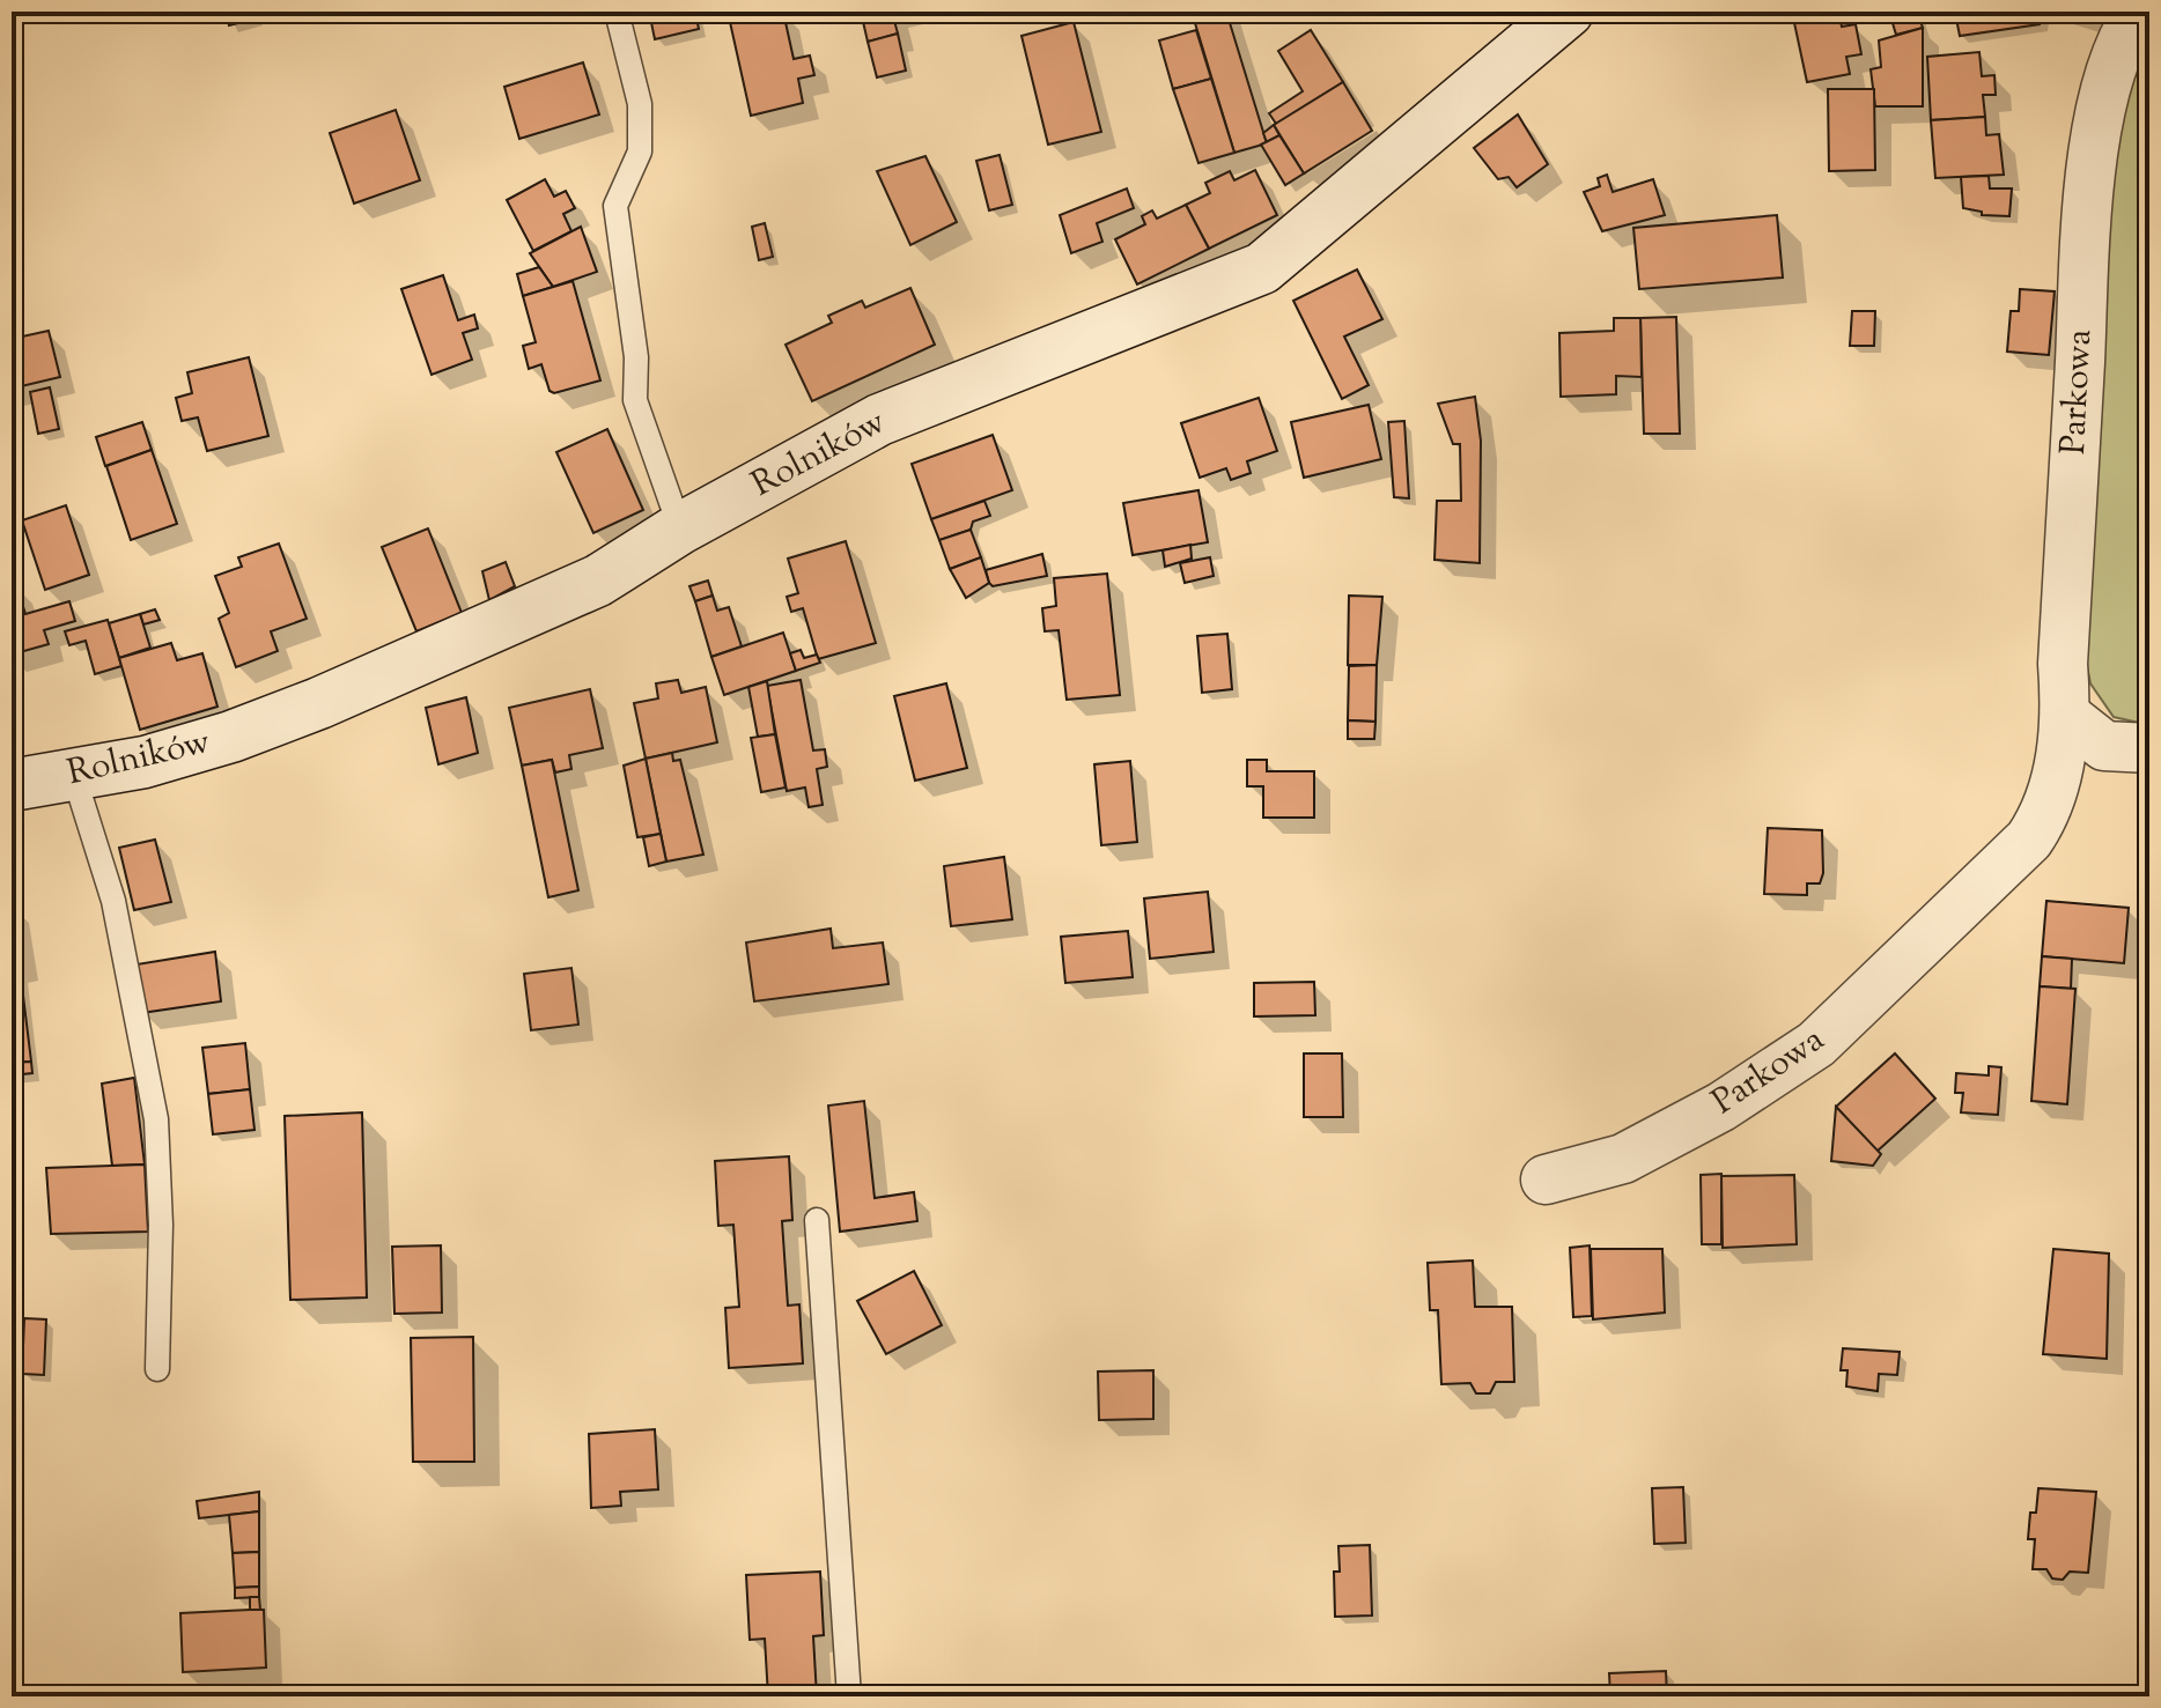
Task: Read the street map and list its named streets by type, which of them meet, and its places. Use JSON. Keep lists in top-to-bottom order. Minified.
{"streets":{"street":["Parkowa","Rolników"]}}
